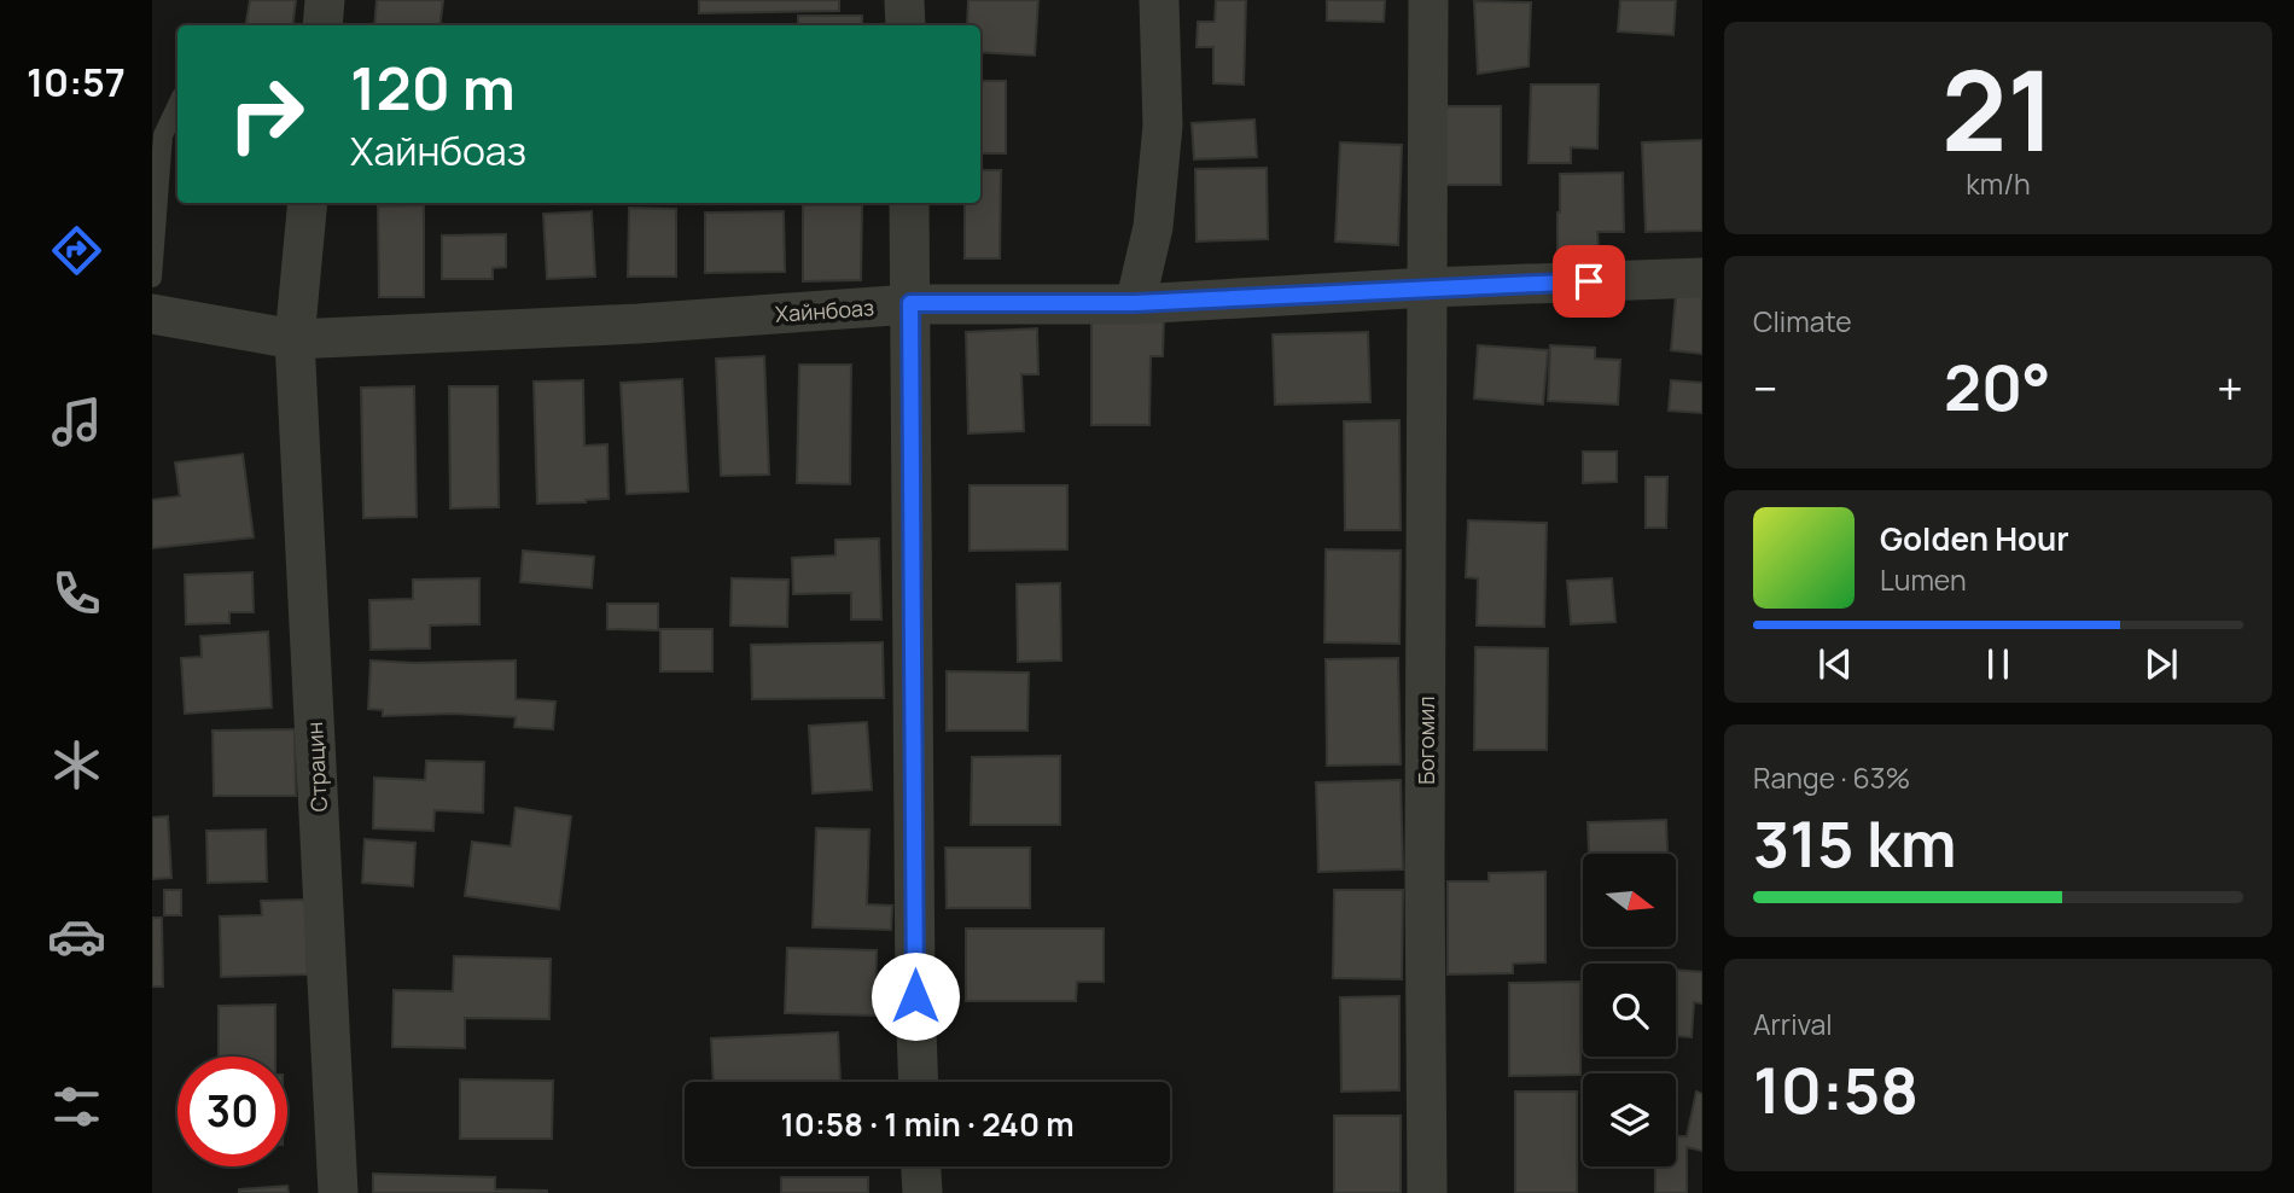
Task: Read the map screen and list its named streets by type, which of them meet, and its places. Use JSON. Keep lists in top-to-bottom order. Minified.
{"streets":{"street":["Хайнбоаз","Богомил","Страцин"]},"crossings":[["Хайнбоаз","Богомил"],["Хайнбоаз","Страцин"]],"north":"right","page":{"tabs":"10:57","tile":[["21","km/h"],"Climate",["Range · 63%","315 km"],["Arrival","10:58"]],"turn":["120 m","Хайнбоаз"],"heat":["−","20°","+"],"song":["Golden Hour","Lumen"],"limit":"30","trip":"10:58 · 1 min · 240 m"}}
